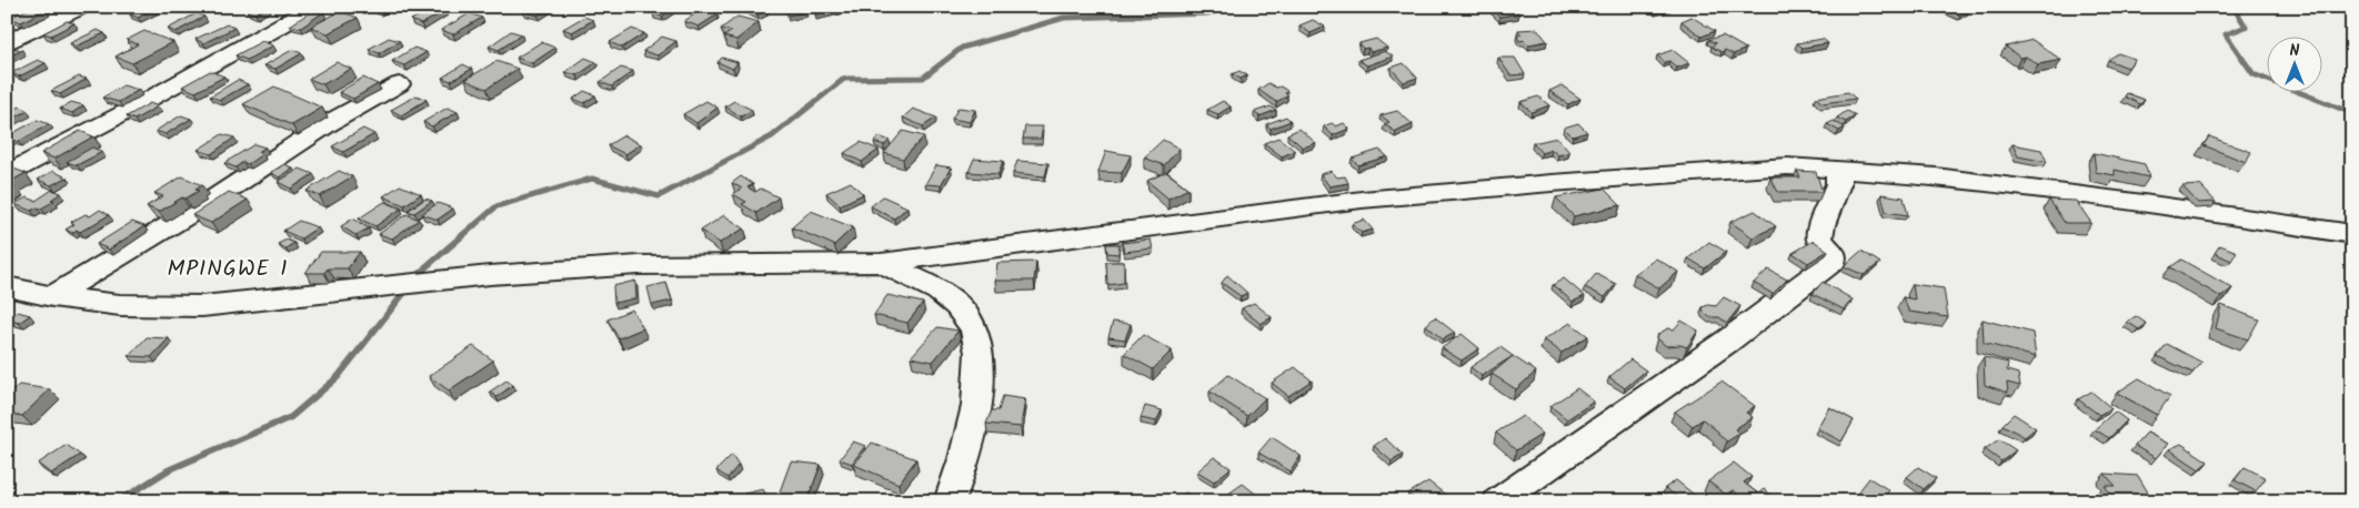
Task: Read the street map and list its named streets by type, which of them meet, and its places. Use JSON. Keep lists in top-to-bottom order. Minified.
{"districts":["MPINGWE 1"],"north":"top"}
